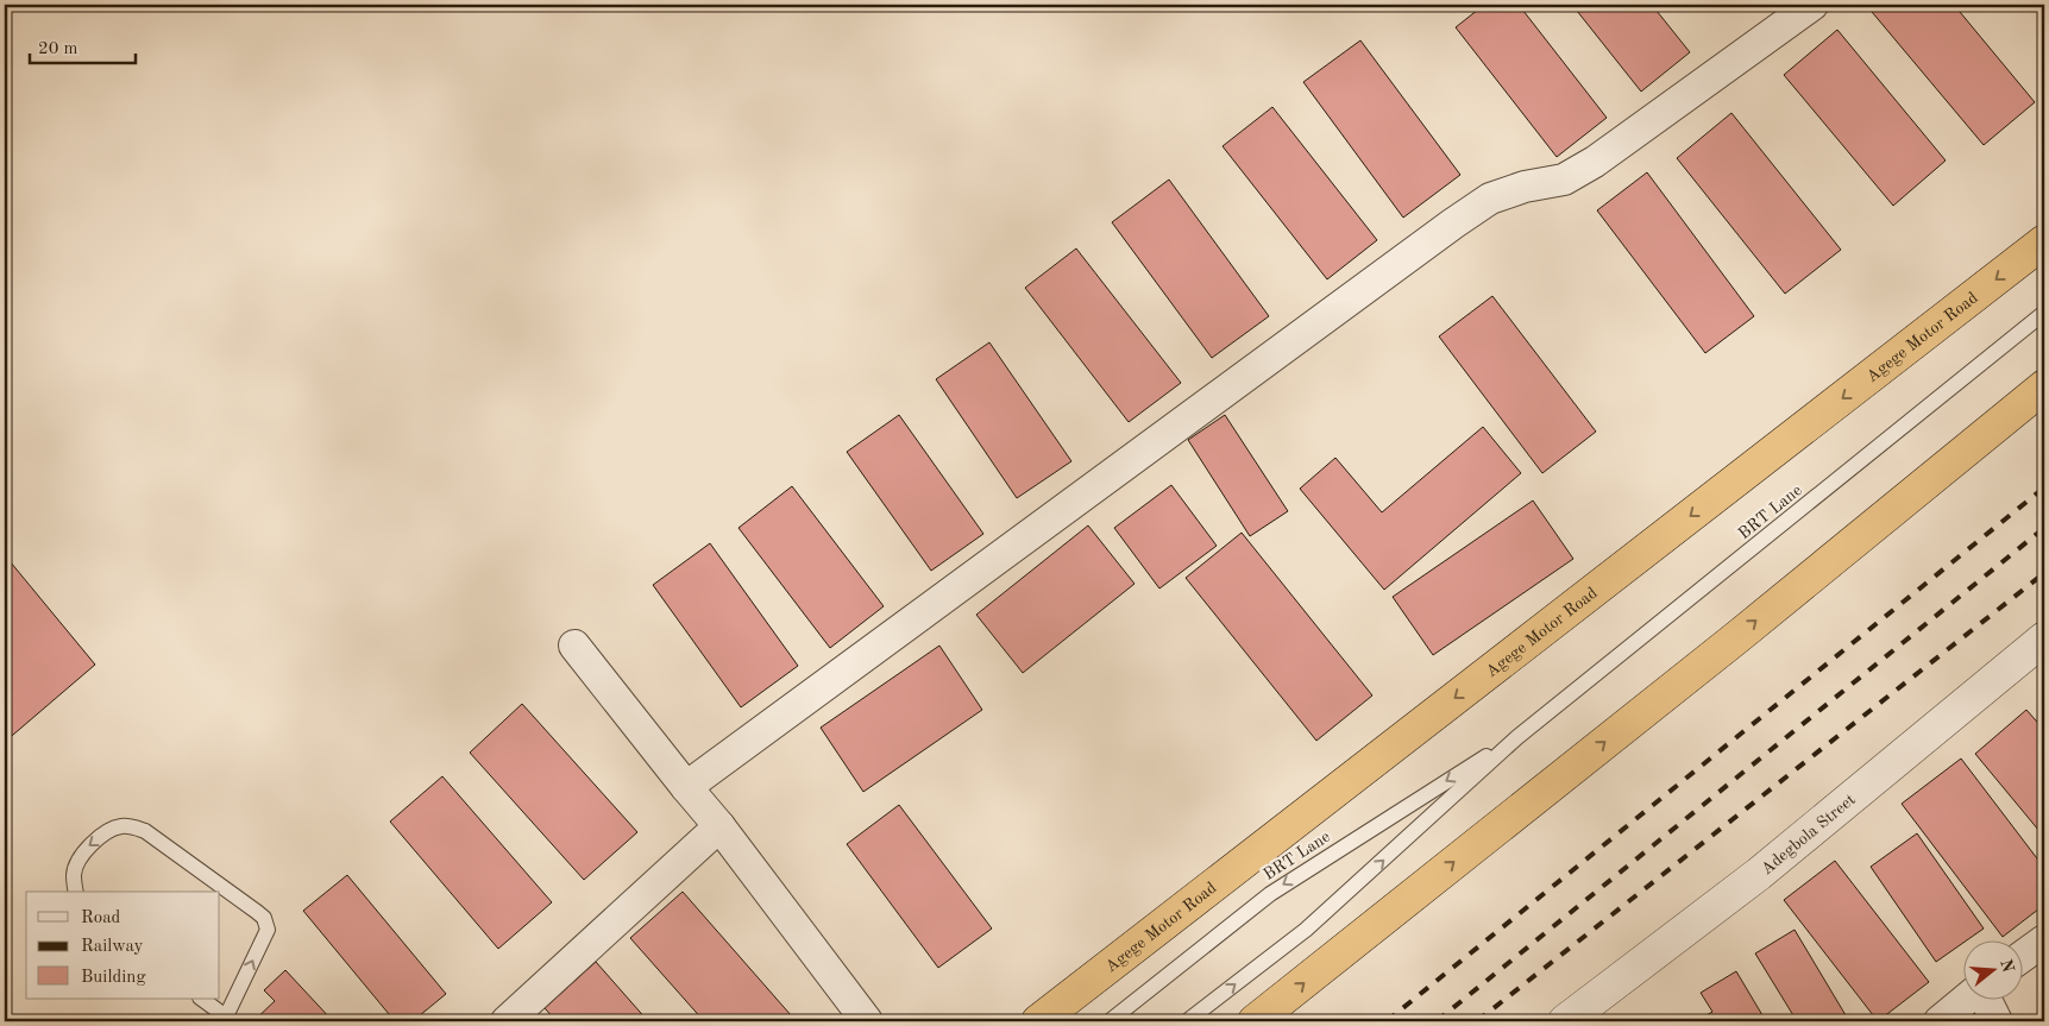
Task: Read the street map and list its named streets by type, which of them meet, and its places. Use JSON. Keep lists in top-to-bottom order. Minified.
{"streets":{"highway":["Agege Motor Road"],"street":["Adegbola Street"],"lane":["BRT Lane"]},"legend":["Road","Railway","Building"],"scale_bar":"20 m","north":"right"}
